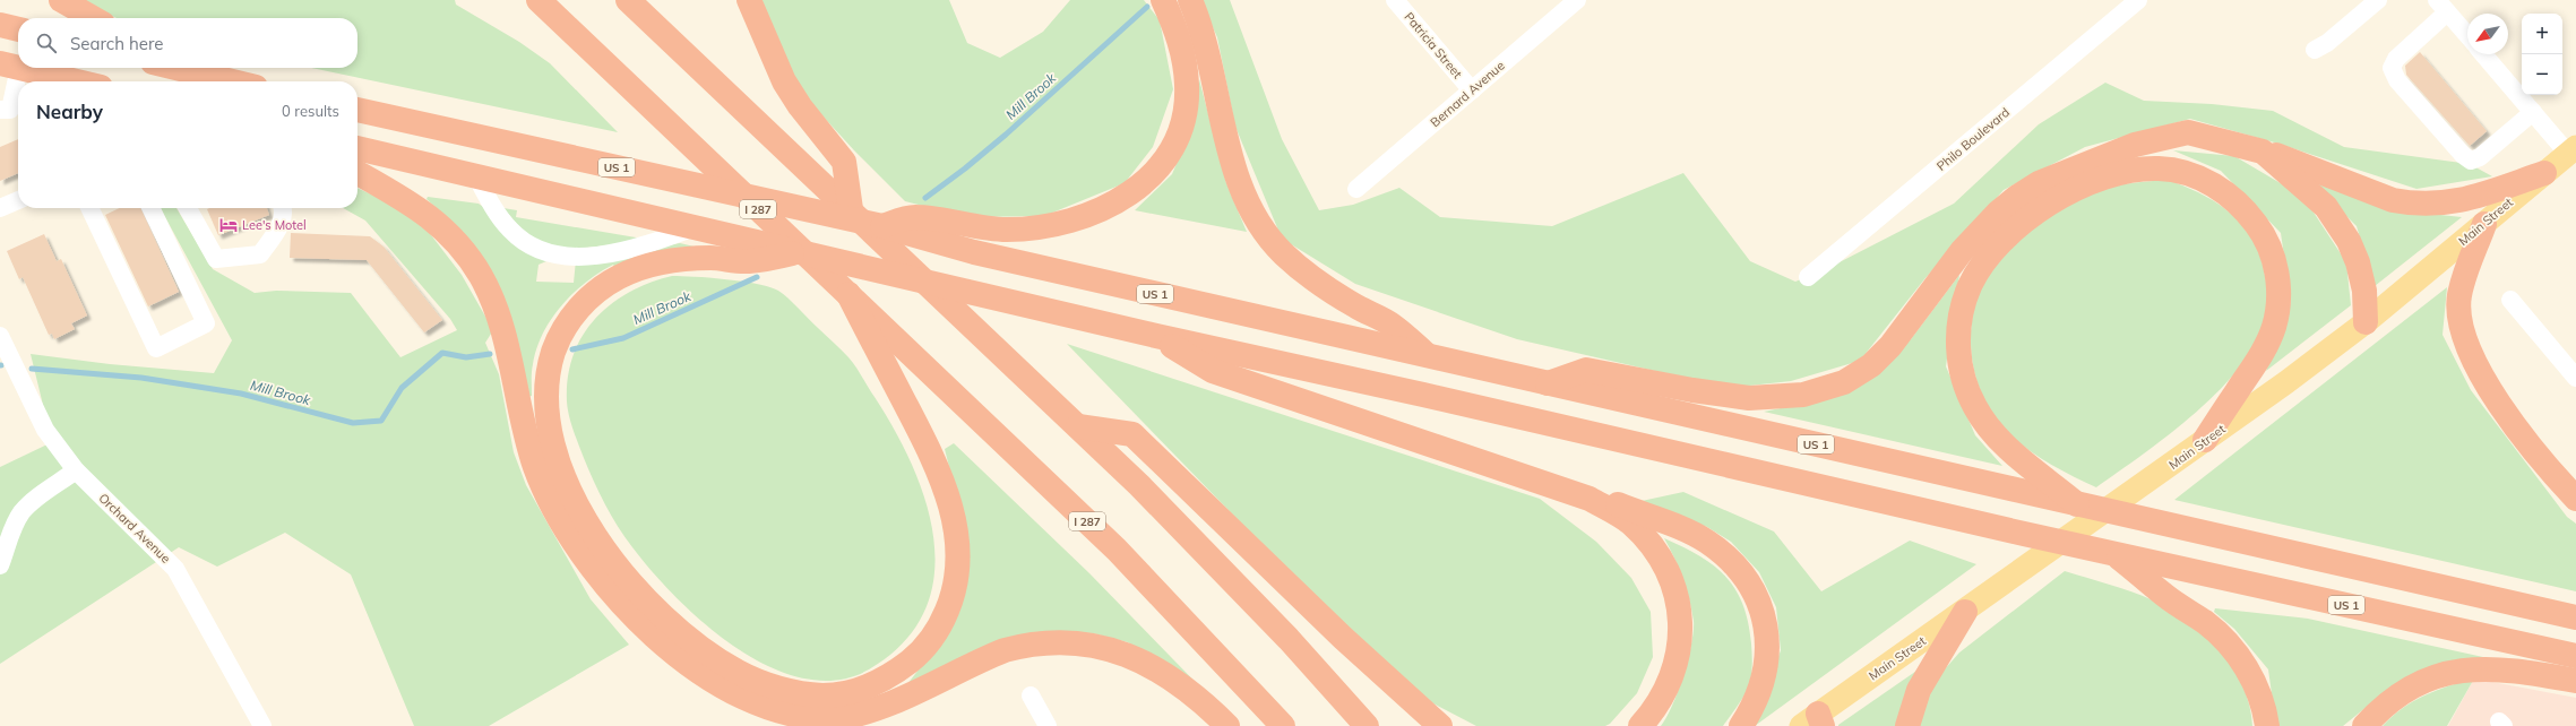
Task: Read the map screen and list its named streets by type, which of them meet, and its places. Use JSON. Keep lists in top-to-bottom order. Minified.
{"streets":{"highway":["US 1","I 287"],"main road":["Main Street"],"street":["Patricia Street","Bernard Avenue","Philo Boulevard","Orchard Avenue"]},"crossings":[["Patricia Street","Bernard Avenue"]],"water":["Mill Brook"],"places":{"hotel":["Lee's Motel"]},"north":"bottom left","page":{"map_buttons":["+","−"],"search":"Search here","heading":["Nearby","0 results"]}}
